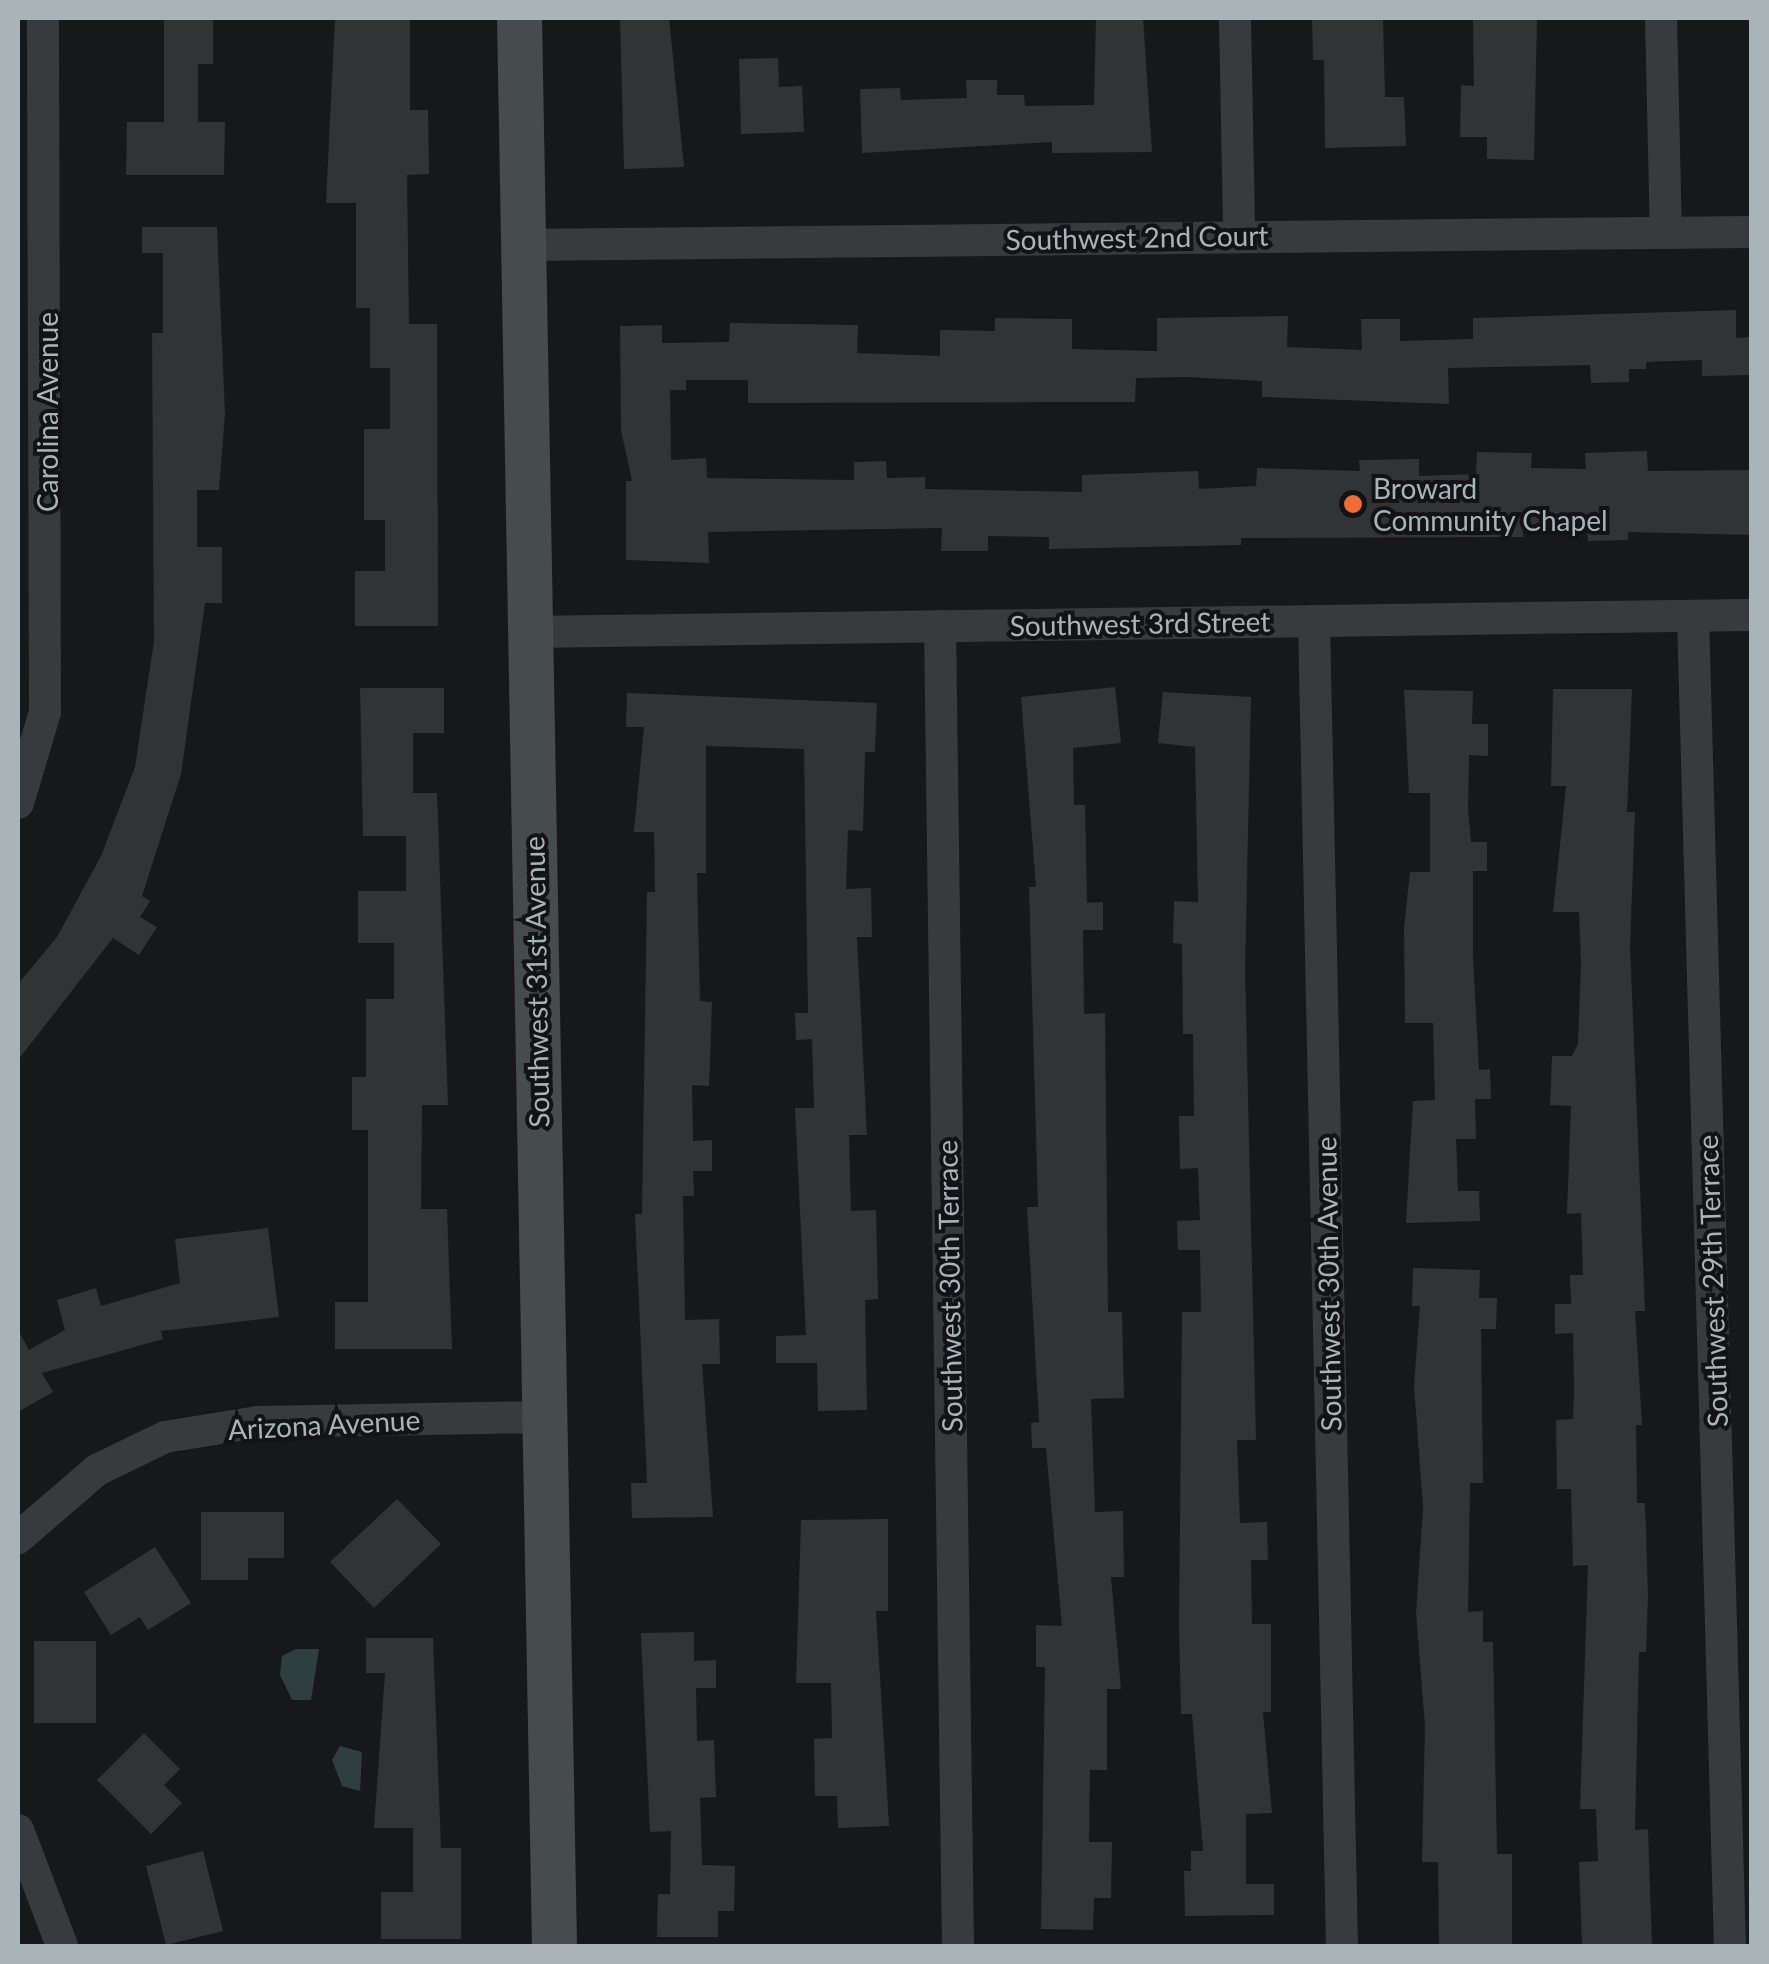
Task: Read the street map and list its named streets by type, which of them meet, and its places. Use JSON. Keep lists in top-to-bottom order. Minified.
{"streets":{"main road":["Southwest 31st Avenue"],"street":["Southwest 2nd Court","Carolina Avenue","Southwest 3rd Street","Southwest 29th Terrace","Southwest 30th Avenue","Southwest 30th Terrace","Arizona Avenue"]},"crossings":[["Southwest 2nd Court","Southwest 31st Avenue"],["Southwest 3rd Street","Southwest 31st Avenue"],["Southwest 3rd Street","Southwest 29th Terrace"],["Southwest 3rd Street","Southwest 30th Avenue"],["Southwest 3rd Street","Southwest 30th Terrace"],["Southwest 31st Avenue","Arizona Avenue"]],"places":["Broward Community Chapel"]}
